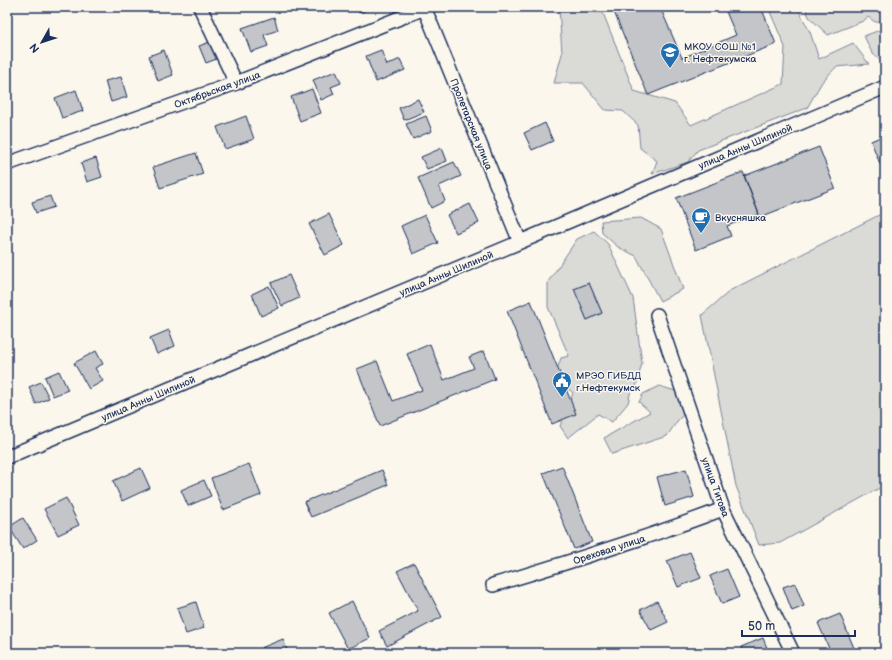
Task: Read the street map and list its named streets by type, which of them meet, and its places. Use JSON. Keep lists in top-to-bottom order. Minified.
{"streets":{"street":["Октябрьская улица","Пролетарская улица","улица Анны Шилиной","улица Титова","Ореховая улица"]},"crossings":[["Октябрьская улица","Пролетарская улица"],["Пролетарская улица","улица Анны Шилиной"],["улица Титова","Ореховая улица"]],"places":{"school or university":["МКОУ СОШ №1 г. Нефтекумска"],"cafe":["Вкусняшка"],"public building":["МРЭО ГИБДД г.Нефтекумск"]},"scale_bar":"50 m","north":"bottom left"}
